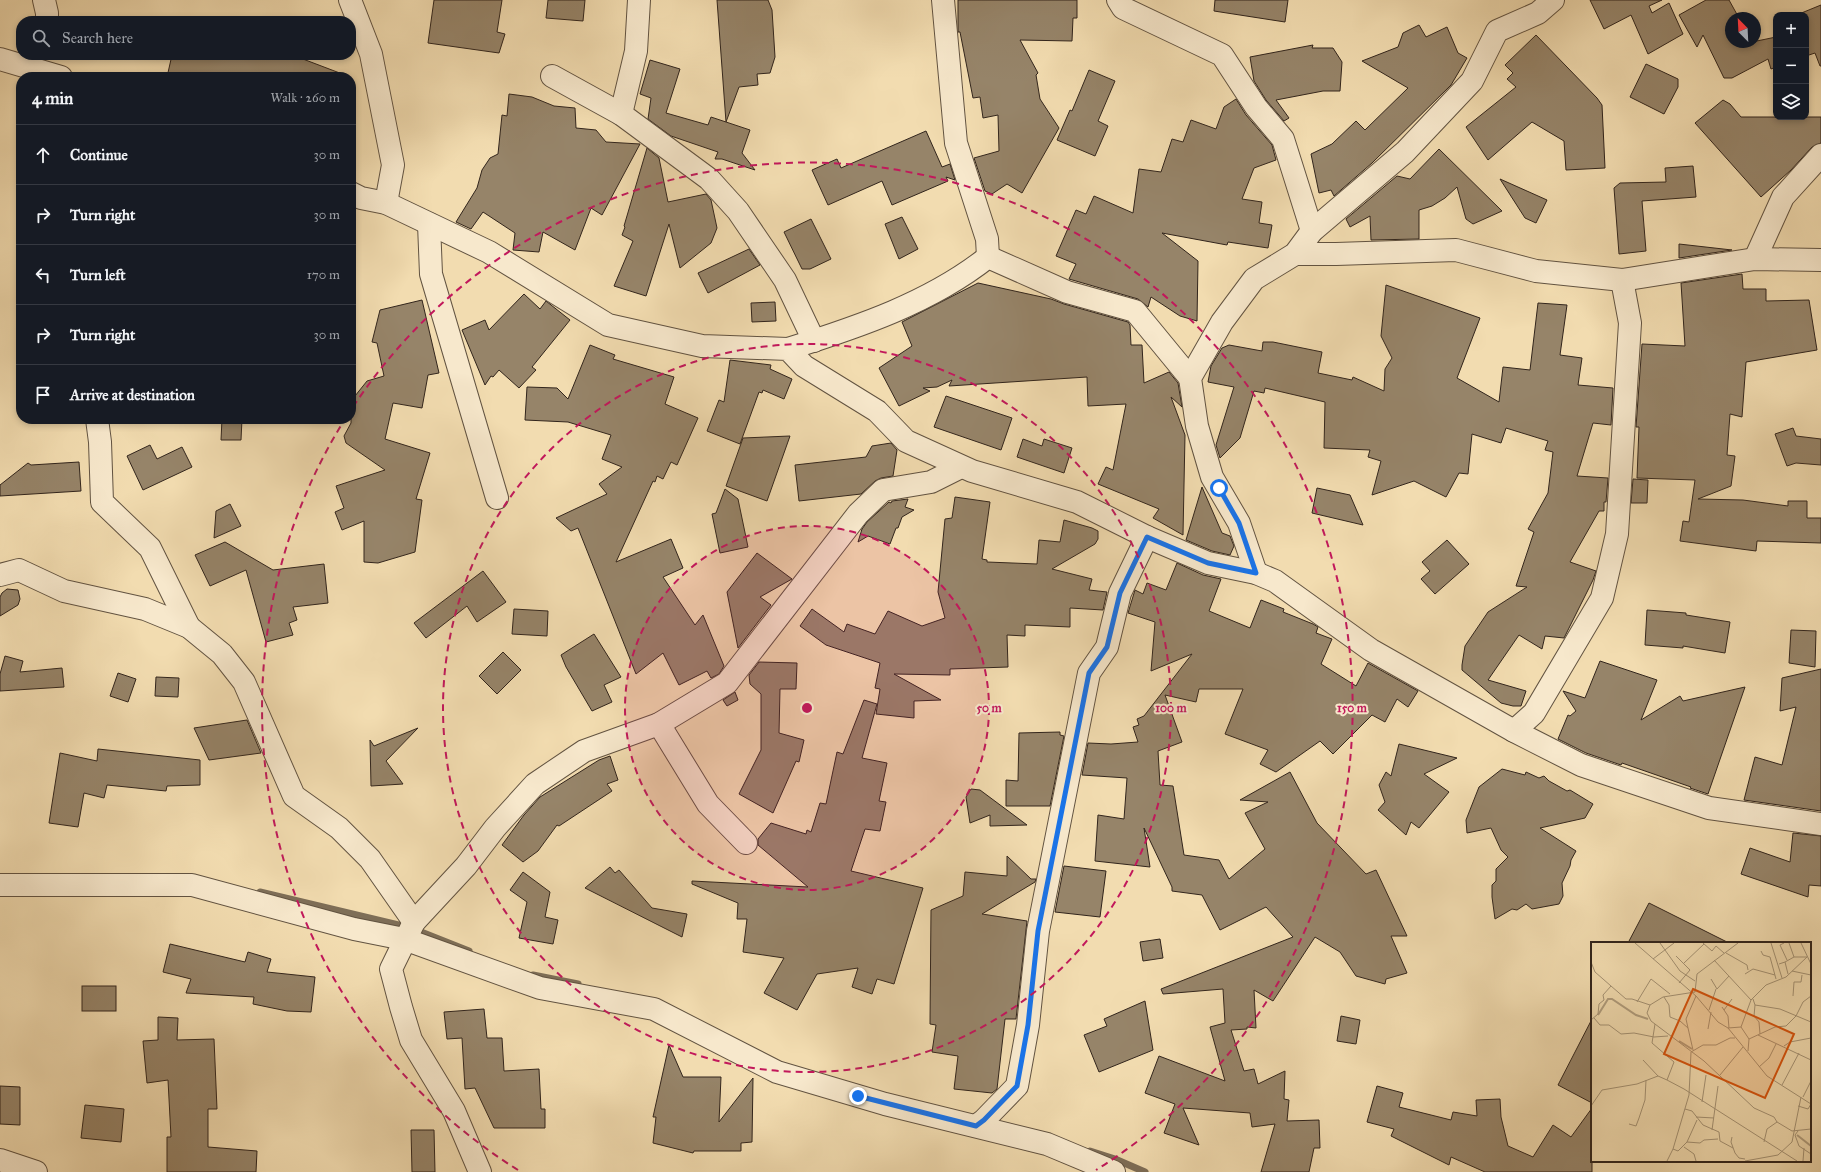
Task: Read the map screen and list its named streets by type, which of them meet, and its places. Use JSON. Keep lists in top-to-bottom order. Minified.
{"north":"top left","page":{"map_buttons":["+","−"],"search":"Search here","heading":["4 min","Walk · 260 m"],"list":[["Continue","30 m"],["Turn right","30 m"],["Turn left","170 m"],["Turn right","30 m"],"Arrive at destination"]},"rings":["50 m","100 m","150 m"]}
